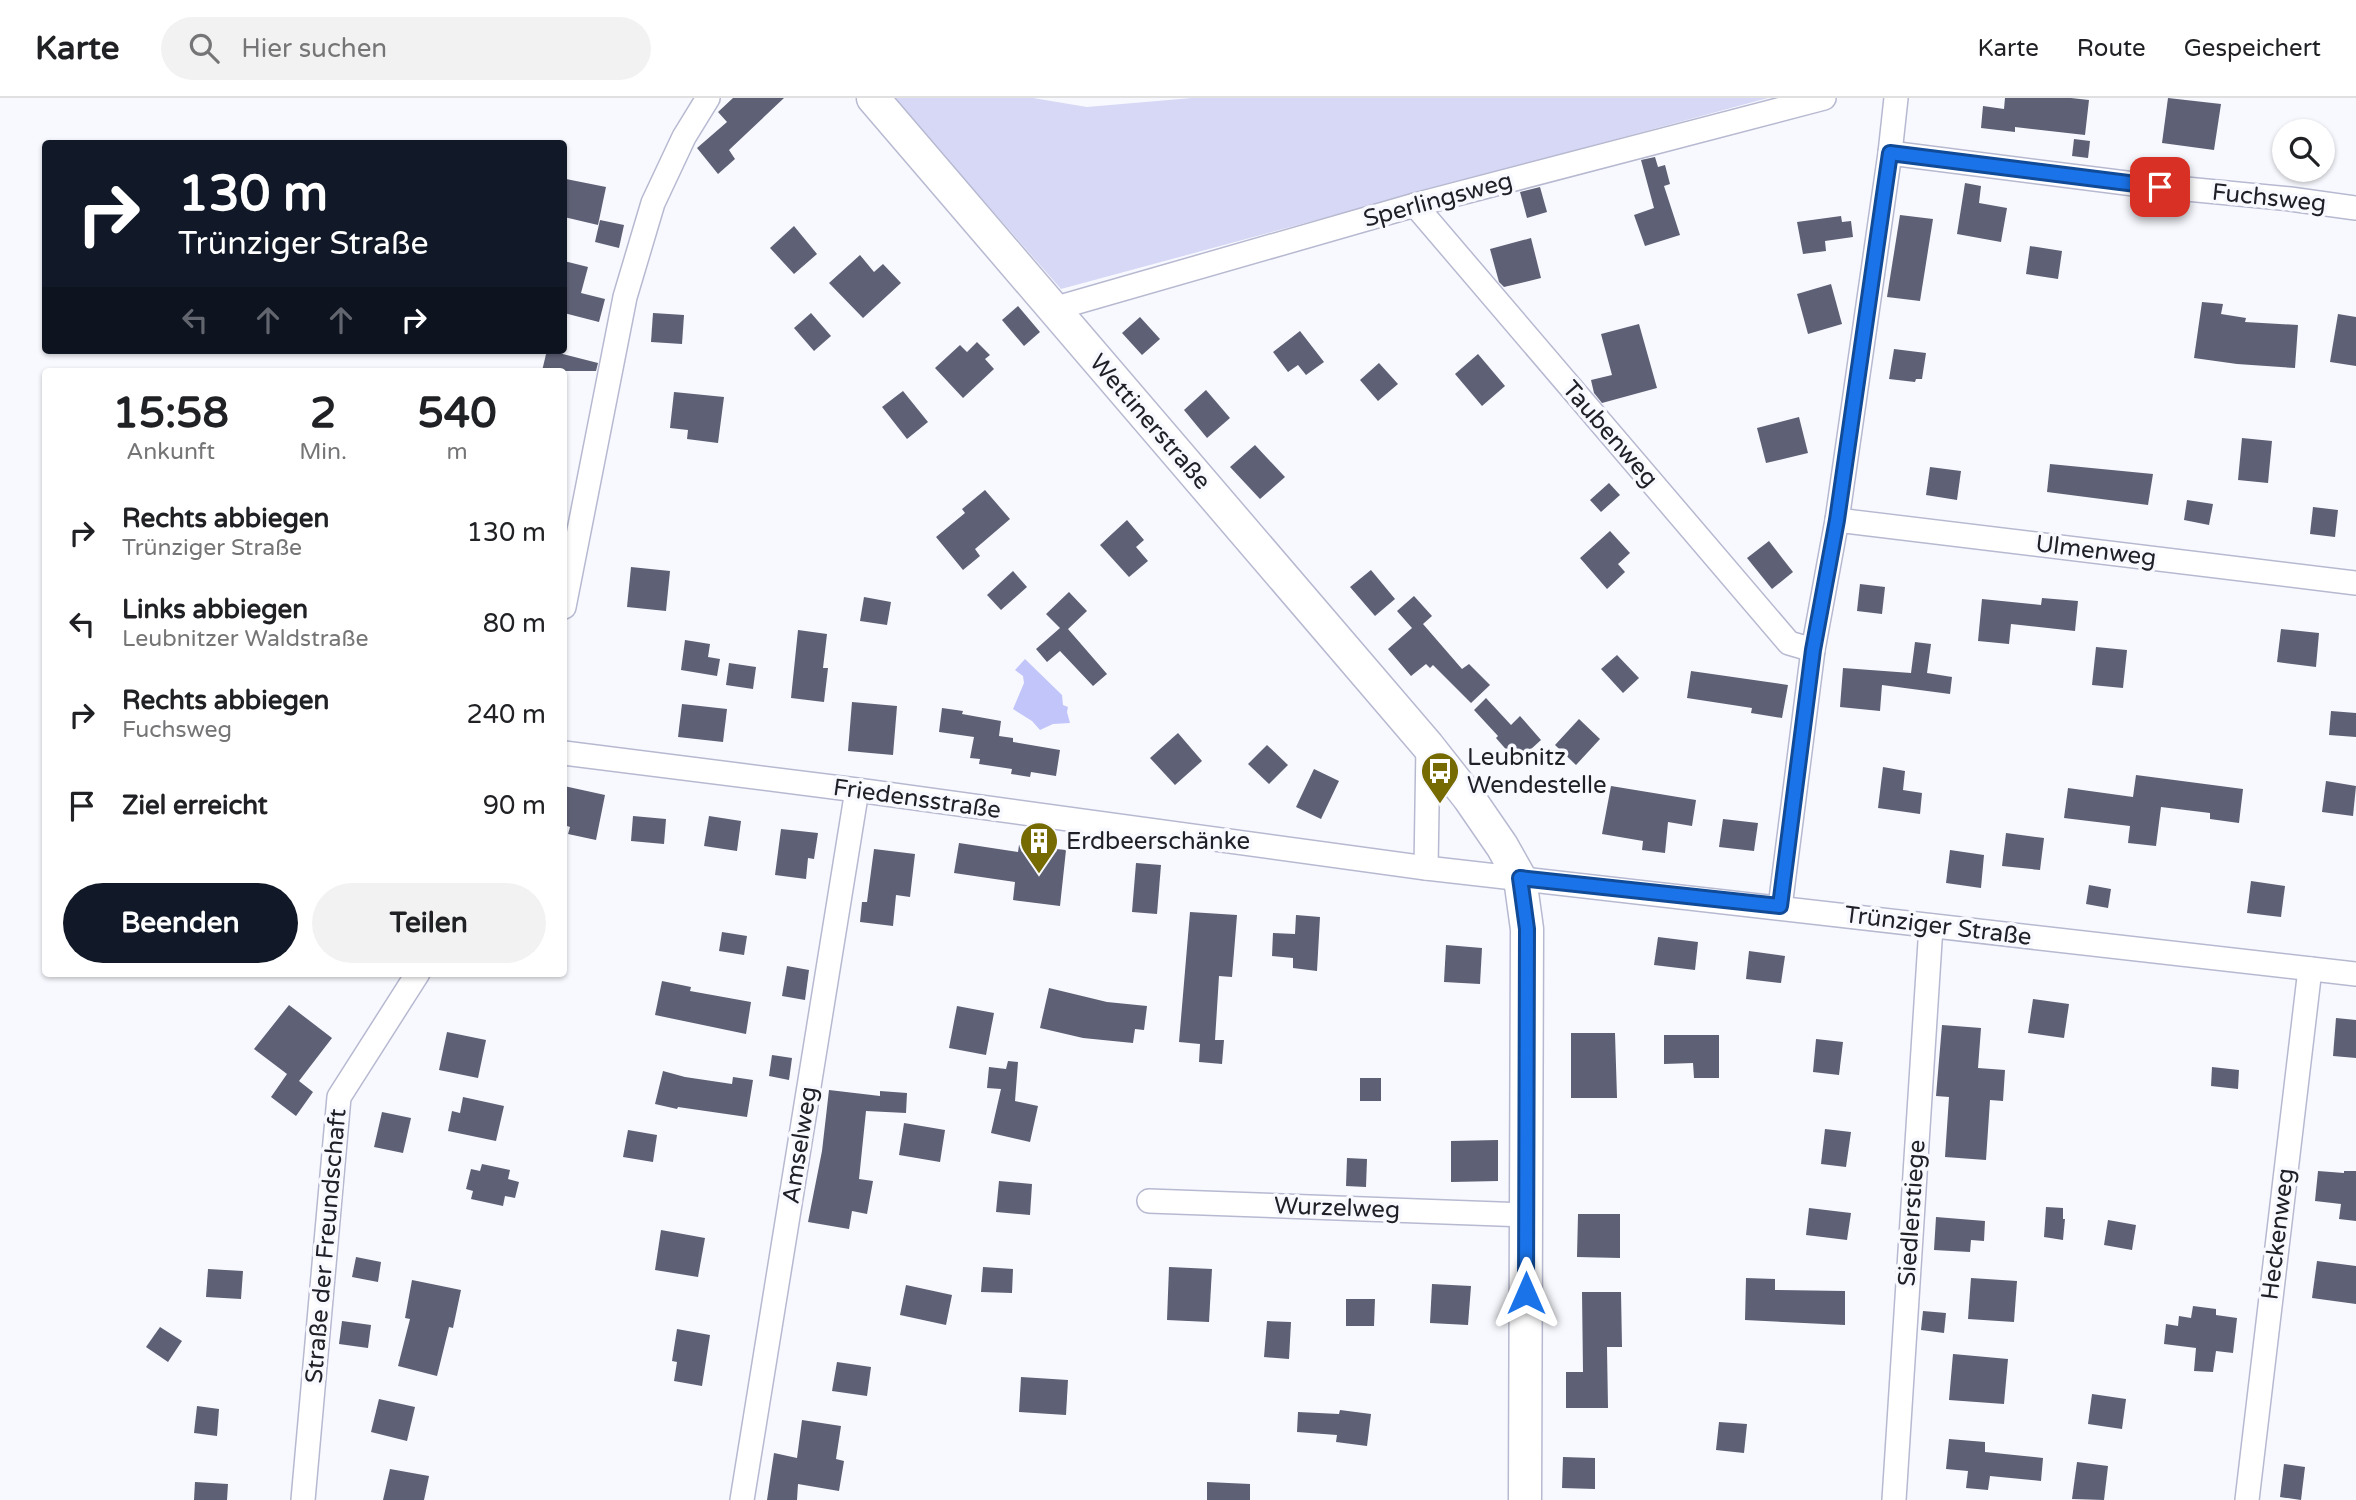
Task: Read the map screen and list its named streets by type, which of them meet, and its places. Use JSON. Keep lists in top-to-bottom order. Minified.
{"streets":{"street":["Fuchsweg","Sperlingsweg","Wettinerstraße","Taubenweg","Ulmenweg","Friedensstraße","Trünziger Straße","Amselweg","Wurzelweg","Siedlerstiege","Heckenweg","Straße der Freundschaft"]},"crossings":[["Sperlingsweg","Wettinerstraße"],["Sperlingsweg","Taubenweg"],["Wettinerstraße","Friedensstraße"],["Wettinerstraße","Trünziger Straße"],["Friedensstraße","Trünziger Straße"],["Friedensstraße","Amselweg"],["Trünziger Straße","Siedlerstiege"],["Trünziger Straße","Heckenweg"]],"places":{"bus stop":["Leubnitz Wendestelle"],"building":["Erdbeerschänke"]},"page":{"header":"Karte","search":"Hier suchen","nav":["Karte","Route","Gespeichert"],"turn":["130 m","Trünziger Straße"],"eta":["15:58","Ankunft","2","Min.","540","m"],"list":[{"name":"Rechts abbiegen","note":"Trünziger Straße","value":"130 m"},{"name":"Links abbiegen","note":"Leubnitzer Waldstraße","value":"80 m"},{"name":"Rechts abbiegen","note":"Fuchsweg","value":"240 m"},{"name":"Ziel erreicht","value":"90 m"}],"buttons":["Beenden","Teilen"]}}
